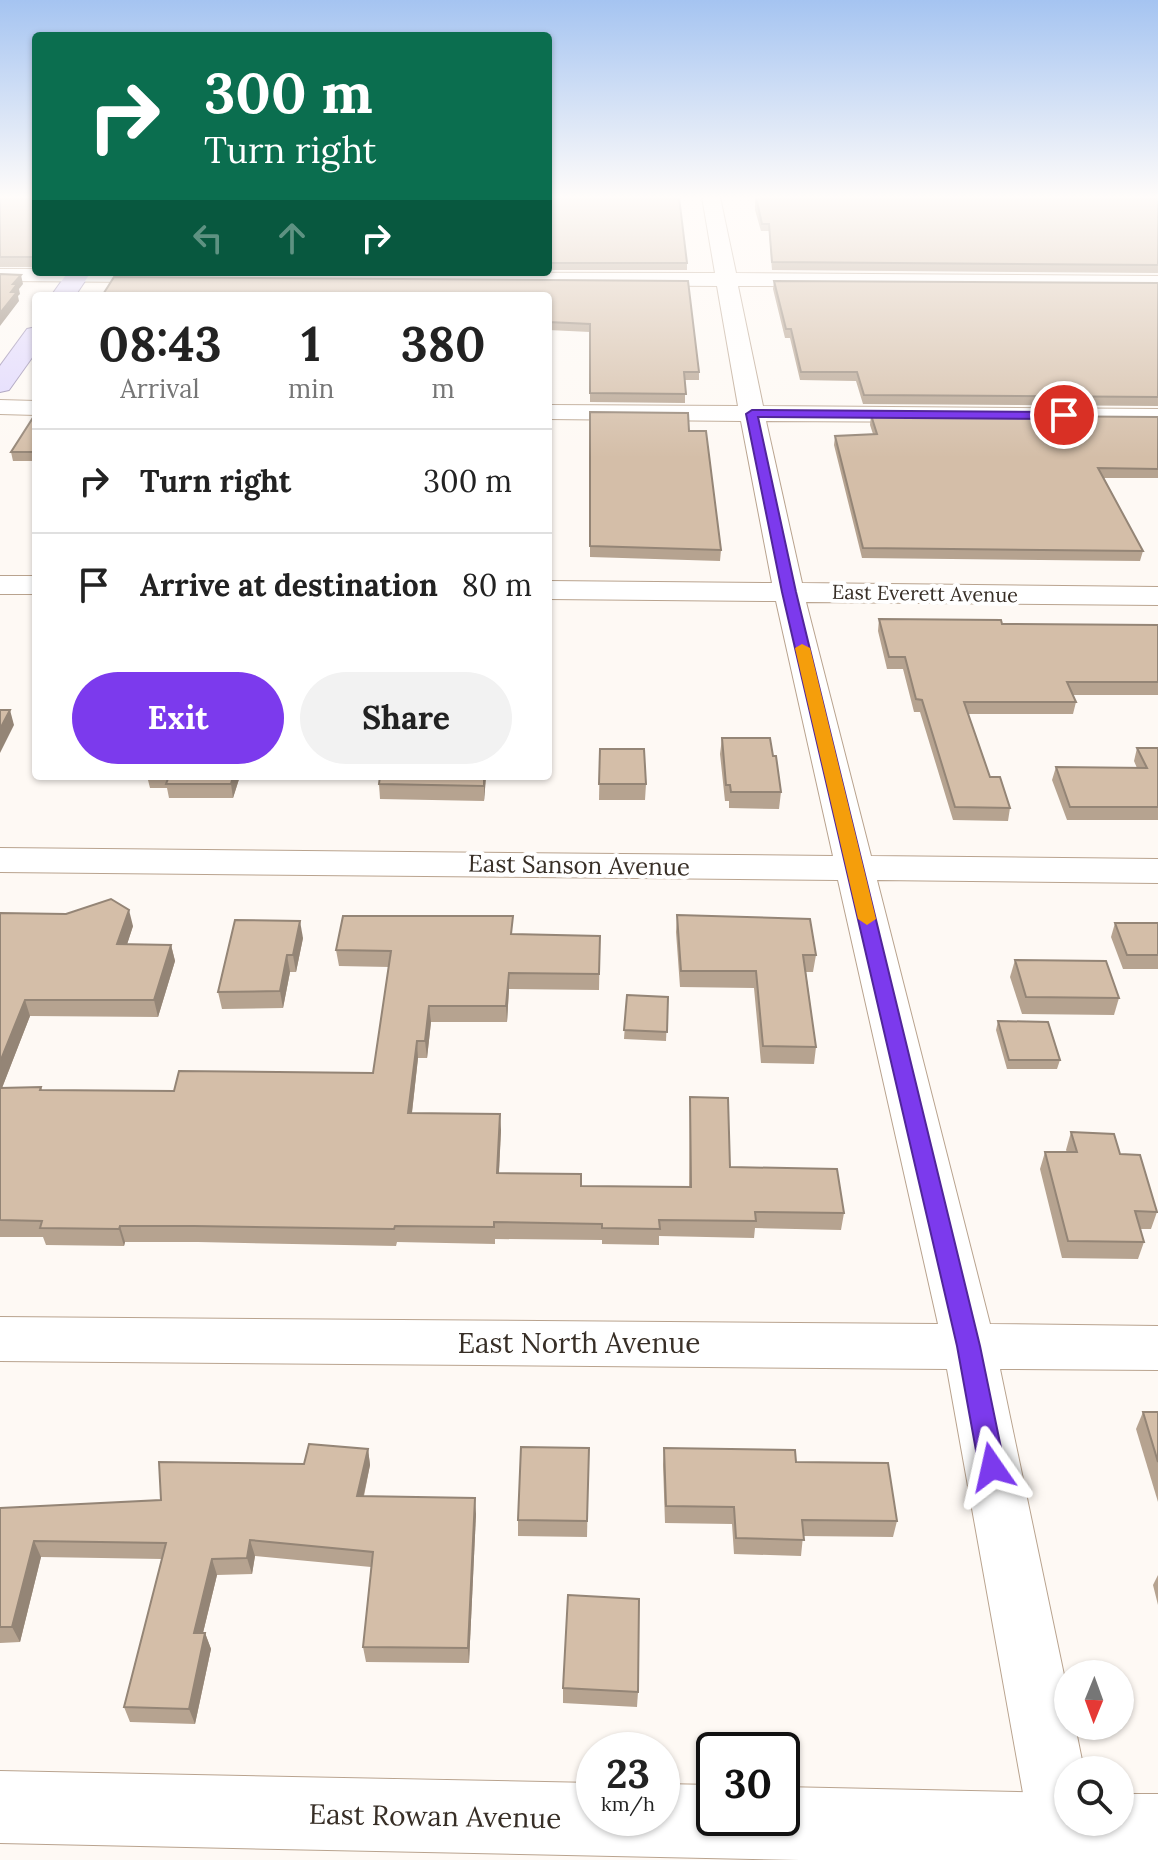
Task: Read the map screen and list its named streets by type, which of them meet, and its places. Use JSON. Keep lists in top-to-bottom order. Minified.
{"streets":{"street":["East Everett Avenue","East Sanson Avenue","East North Avenue","East Rowan Avenue"]},"north":"bottom","page":{"turn":["300 m","Turn right"],"eta":["08:43","Arrival","1","min","380","m"],"list":[{"name":"Turn right","value":"300 m"},{"name":"Arrive at destination","value":"80 m"}],"buttons":["Exit","Share"],"speed":"23 km/h","limit":"30"}}
